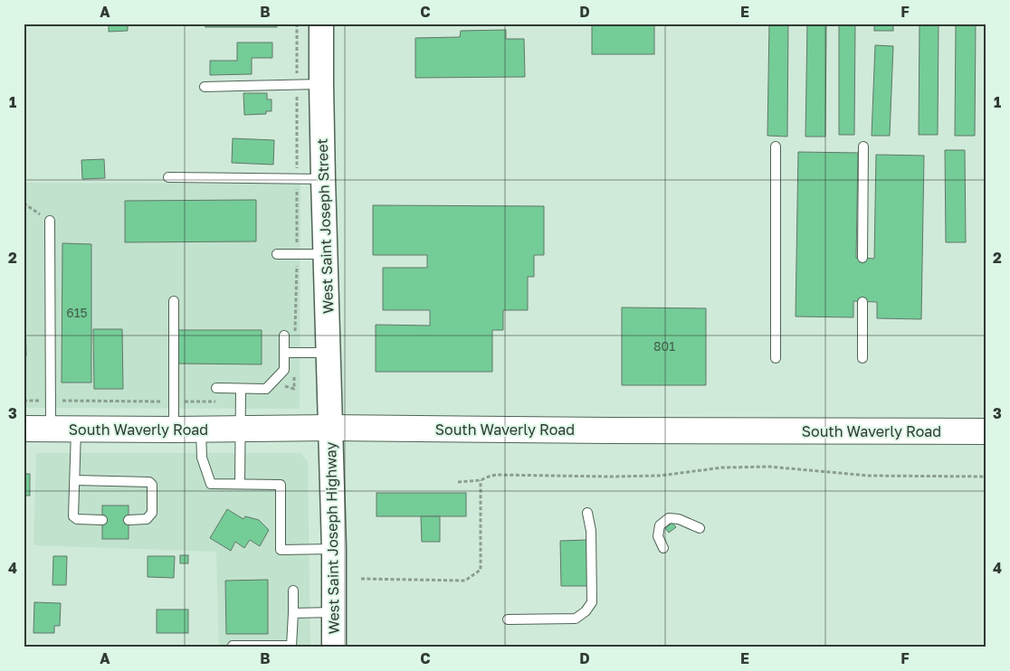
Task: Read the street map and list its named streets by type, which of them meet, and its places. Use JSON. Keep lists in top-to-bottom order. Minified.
{"streets":{"main road":["South Waverly Road"],"street":["West Saint Joseph Street","West Saint Joseph Highway"]},"crossings":[["West Saint Joseph Street","South Waverly Road"],["West Saint Joseph Street","West Saint Joseph Highway"],["South Waverly Road","West Saint Joseph Highway"]],"house_numbers":["615","801"],"grid":{"columns":["A","B","C","D","E","F"],"rows":["1","2","3","4"]}}
